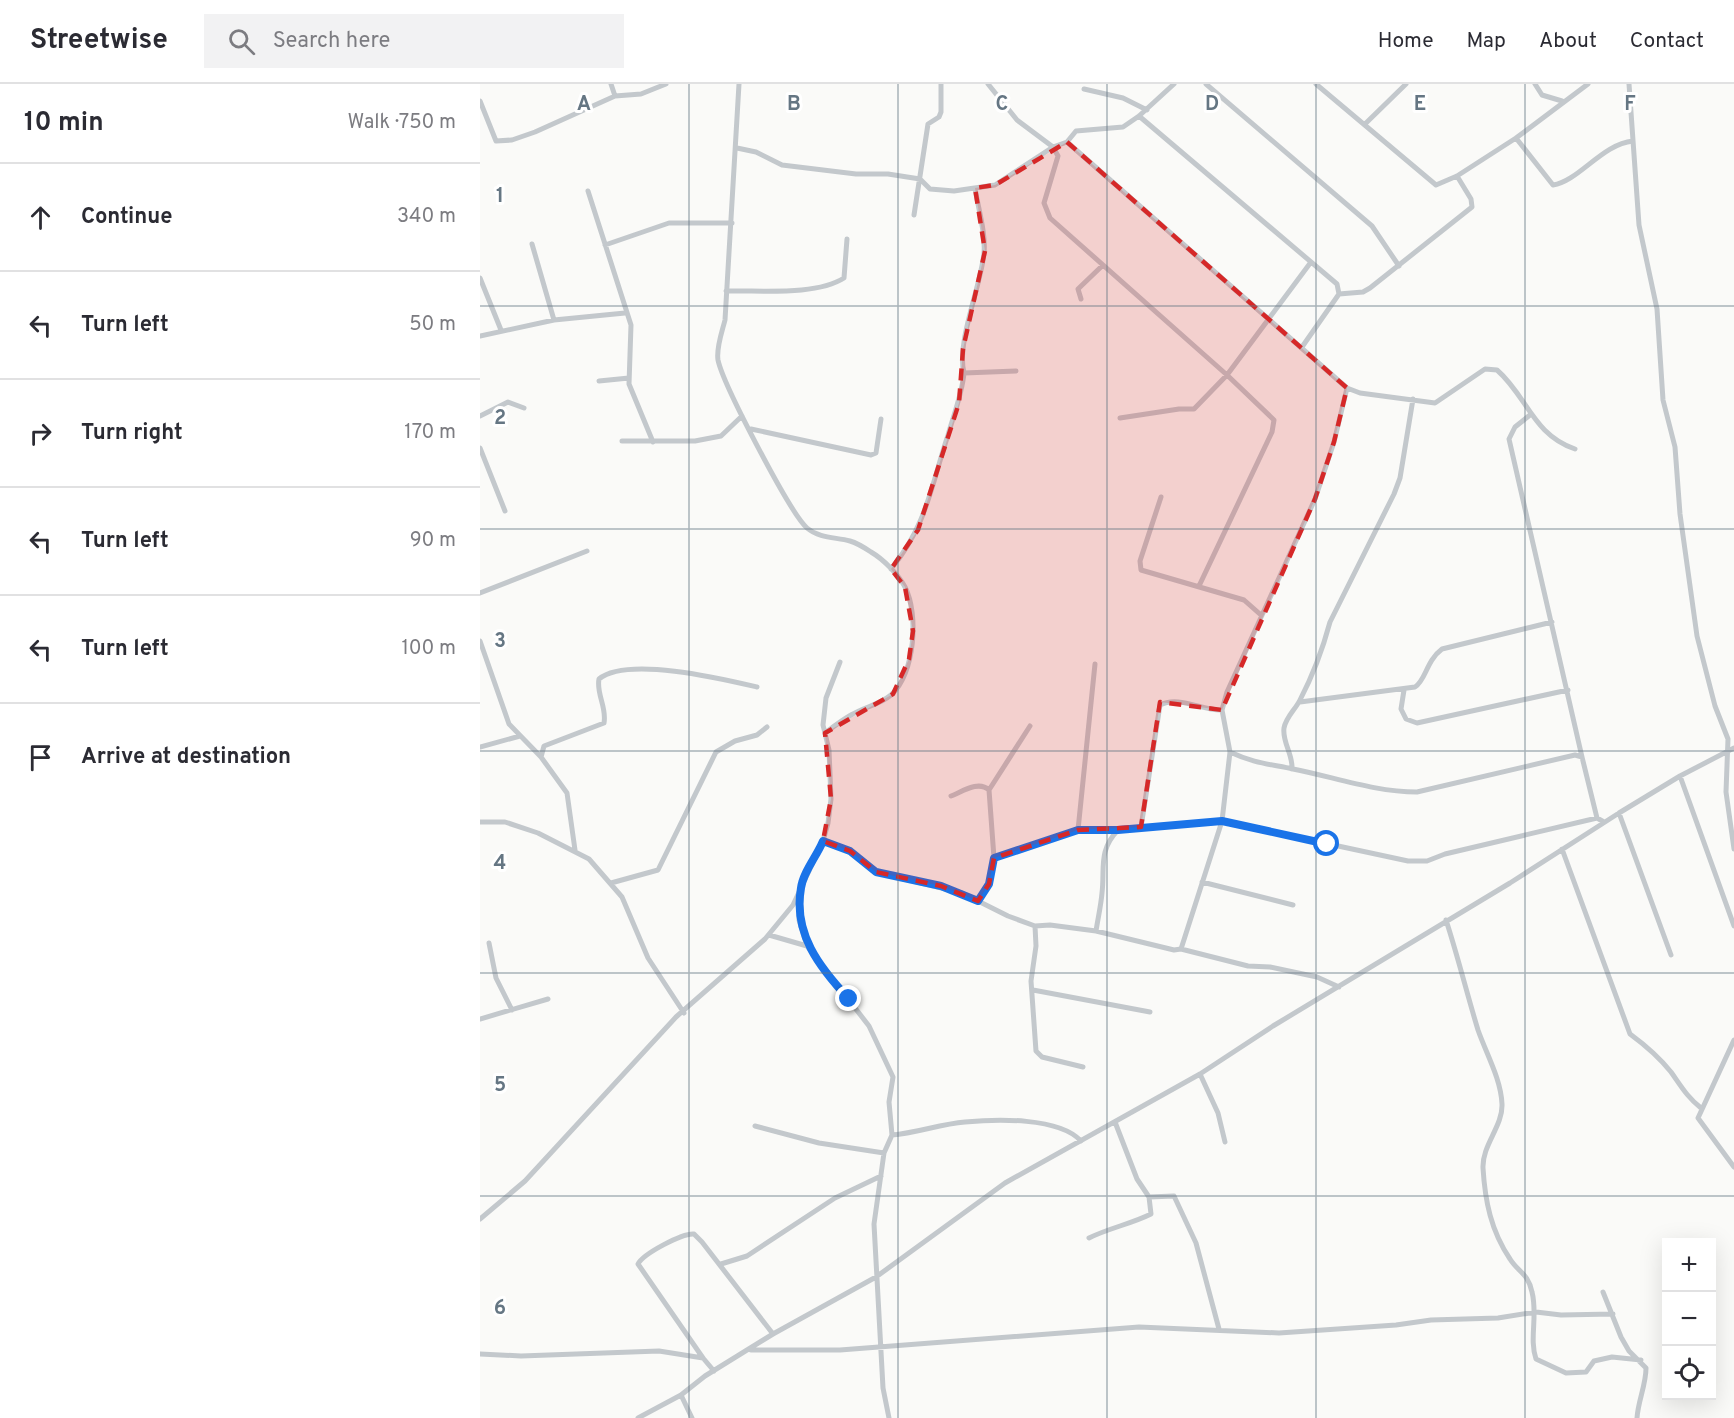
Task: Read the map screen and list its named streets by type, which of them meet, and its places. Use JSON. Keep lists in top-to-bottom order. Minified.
{"page":{"header":"Streetwise","search":"Search here","nav":["Home","Map","About","Contact"],"heading":["10 min","Walk · 750 m"],"list":[["Continue","340 m"],["Turn left","50 m"],["Turn right","170 m"],["Turn left","90 m"],["Turn left","100 m"],"Arrive at destination"],"map_buttons":["+","−"]},"grid":{"columns":["A","B","C","D","E","F"],"rows":["1","2","3","4","5","6"]}}
